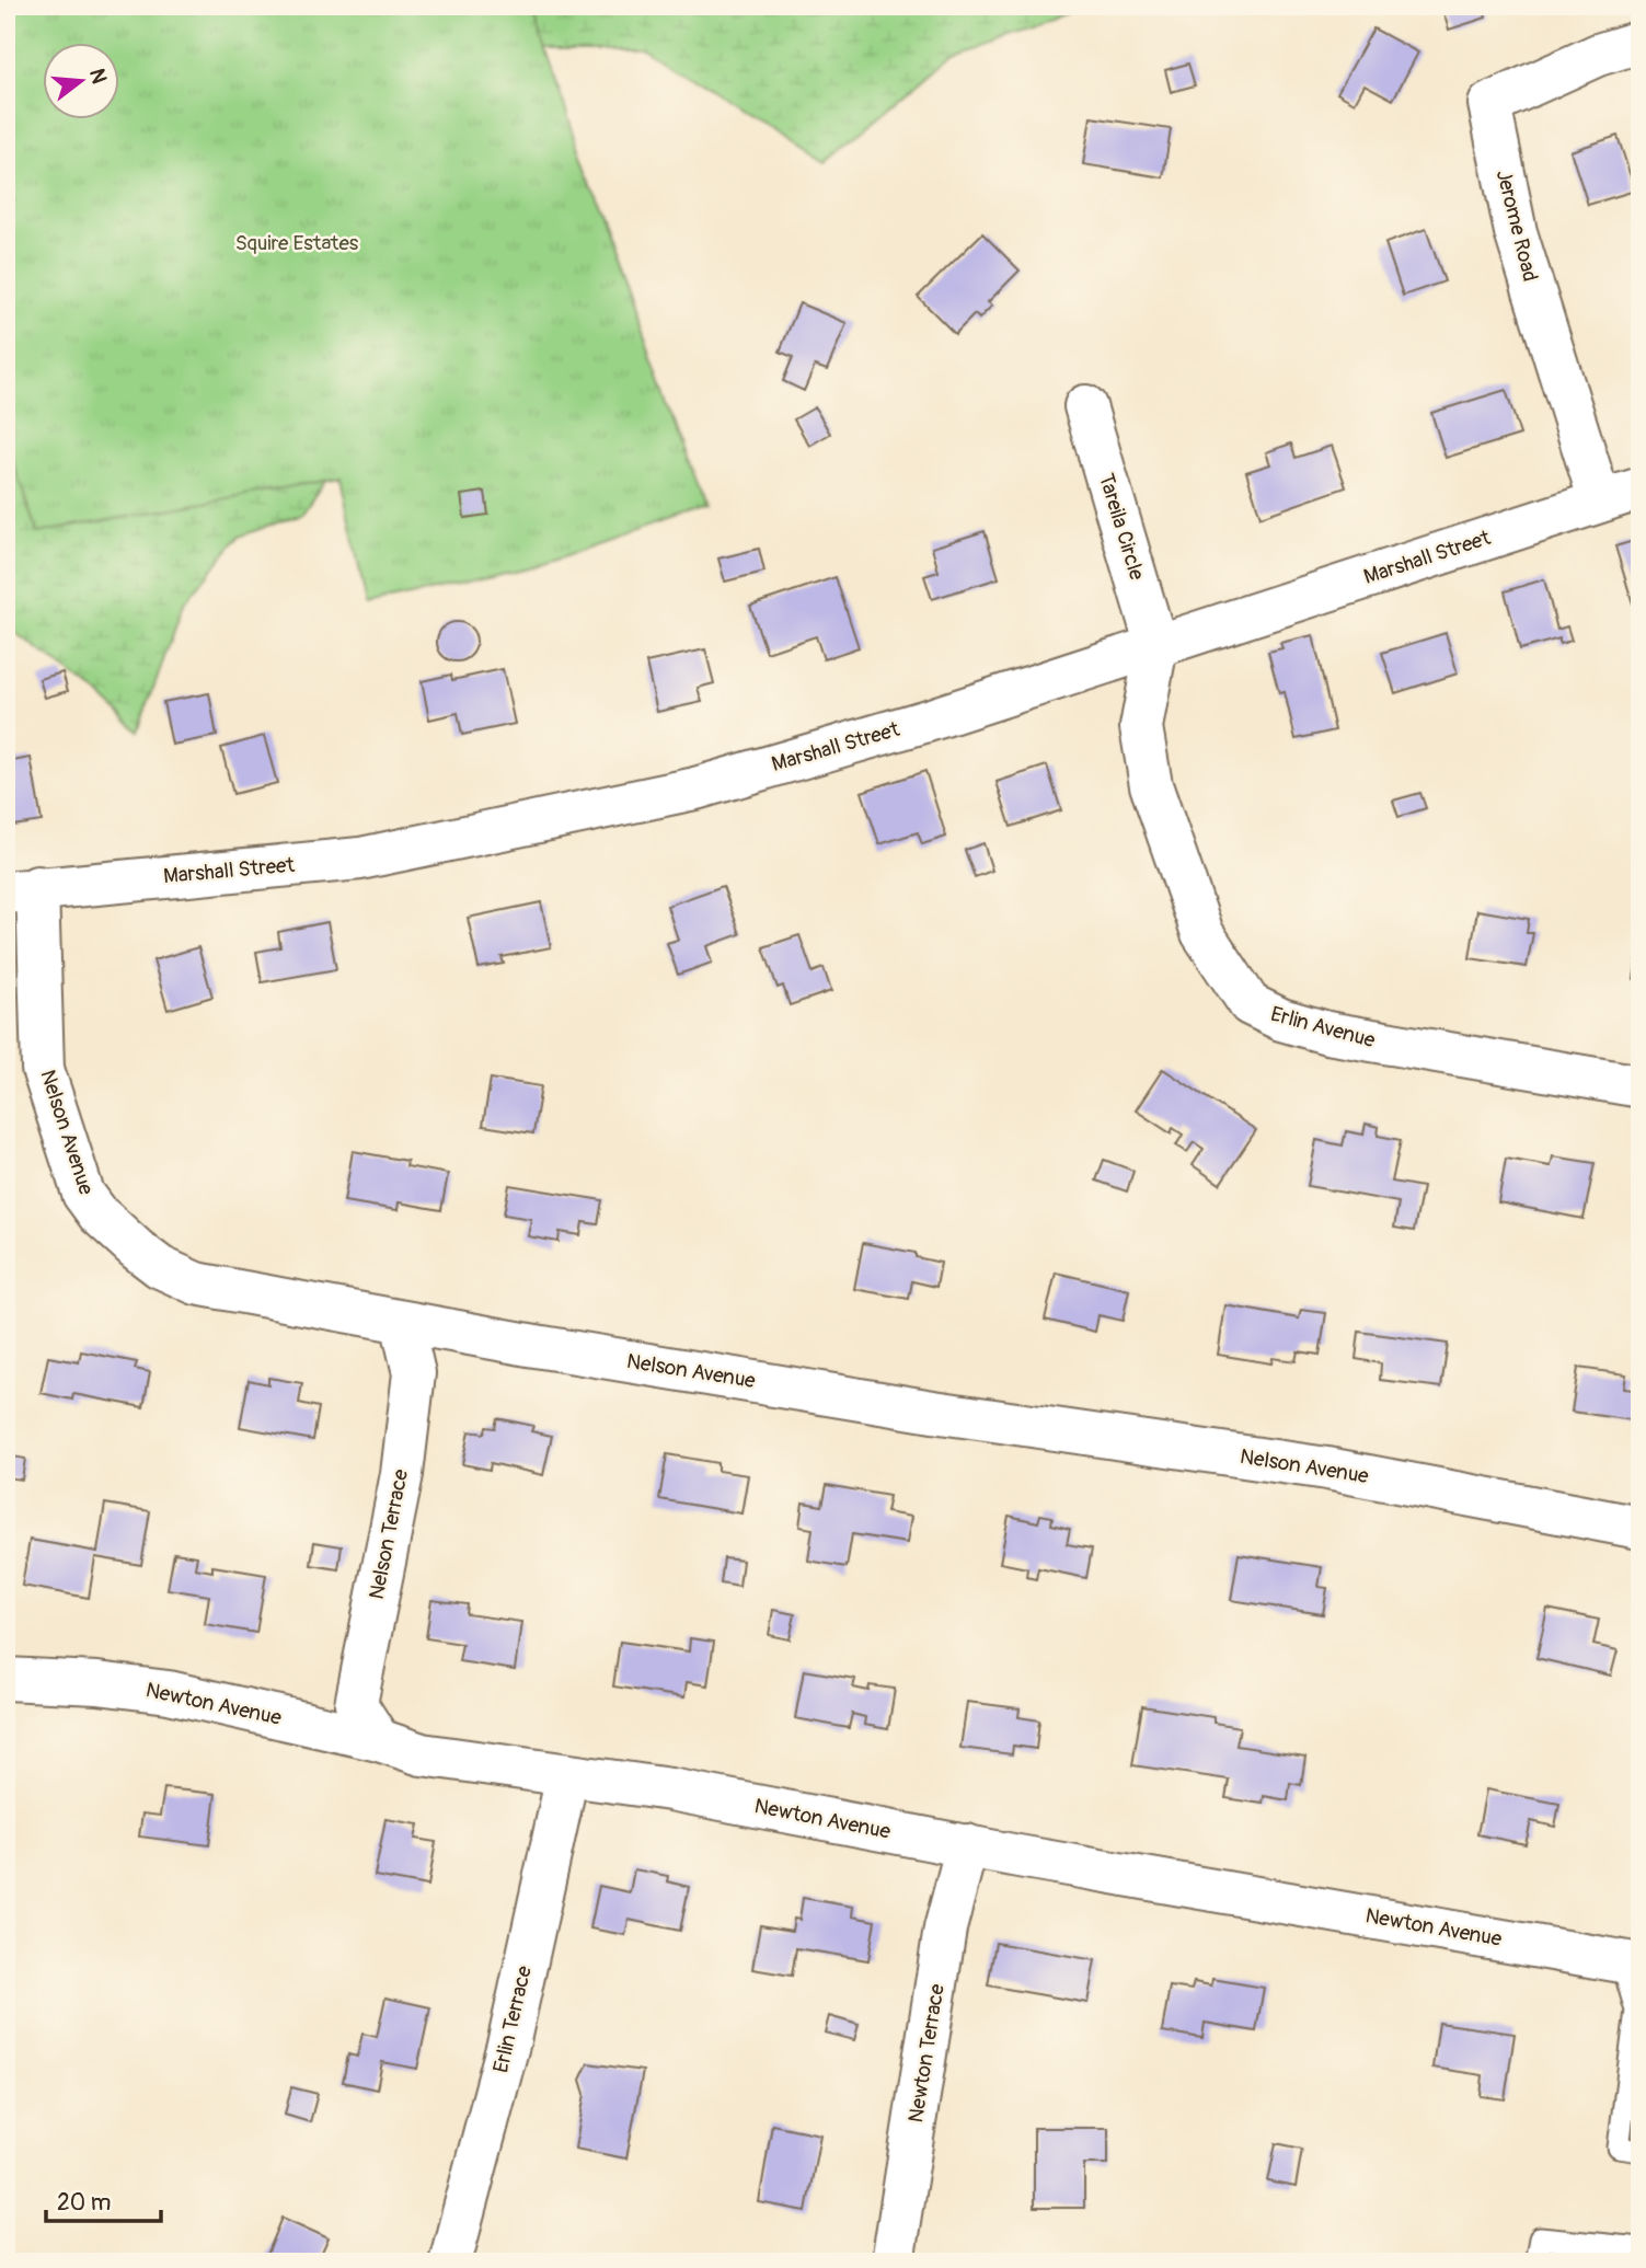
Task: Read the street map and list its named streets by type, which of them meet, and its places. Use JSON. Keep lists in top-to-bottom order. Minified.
{"streets":{"street":["Jerome Road","Tareila Circle","Marshall Street","Erlin Avenue","Nelson Avenue","Nelson Terrace","Newton Avenue","Erlin Terrace","Newton Terrace"]},"crossings":[["Jerome Road","Marshall Street"],["Tareila Circle","Marshall Street"],["Tareila Circle","Erlin Avenue"],["Marshall Street","Erlin Avenue"],["Marshall Street","Nelson Avenue"],["Nelson Avenue","Nelson Terrace"],["Nelson Terrace","Newton Avenue"],["Newton Avenue","Erlin Terrace"],["Newton Avenue","Newton Terrace"]],"parks":["Squire Estates"],"scale_bar":"20 m","north":"right"}
